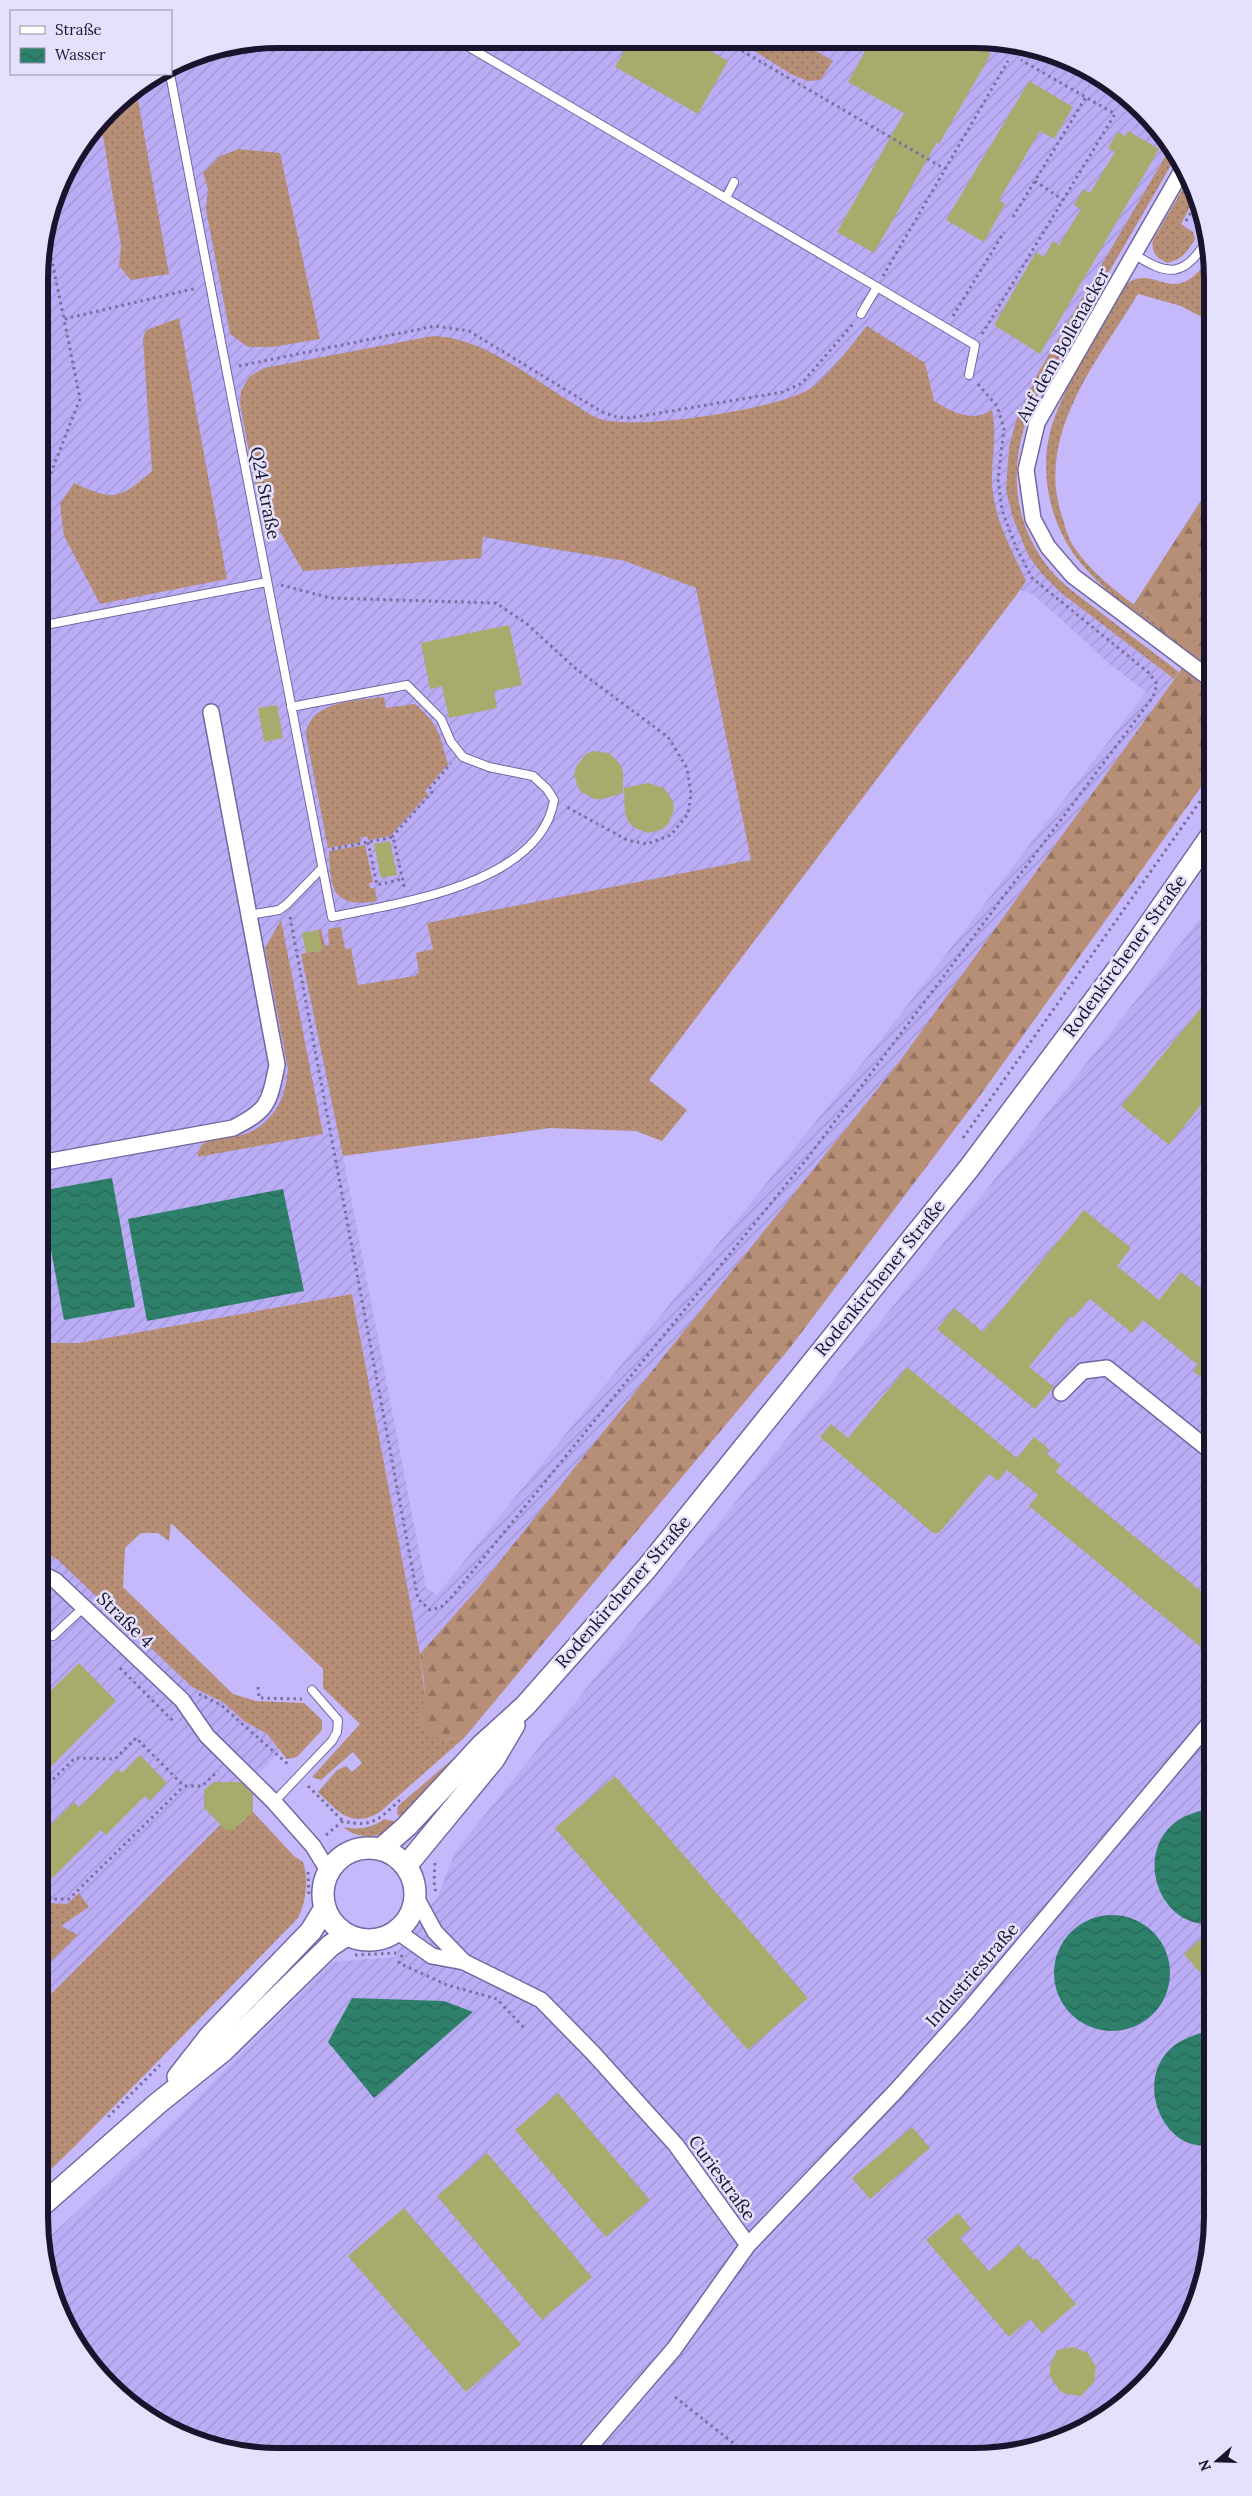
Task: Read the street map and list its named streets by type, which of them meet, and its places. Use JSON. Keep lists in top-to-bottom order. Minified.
{"streets":{"main road":["Rodenkirchener Straße"],"street":["Auf dem Bollenacker","Straße 4","Industriestraße","Curiestraße"],"lane":["Q24 Straße"]},"crossings":[["Rodenkirchener Straße","Straße 4"],["Rodenkirchener Straße","Curiestraße"],["Straße 4","Curiestraße"],["Industriestraße","Curiestraße"]],"legend":["Straße","Wasser"],"north":"left"}
